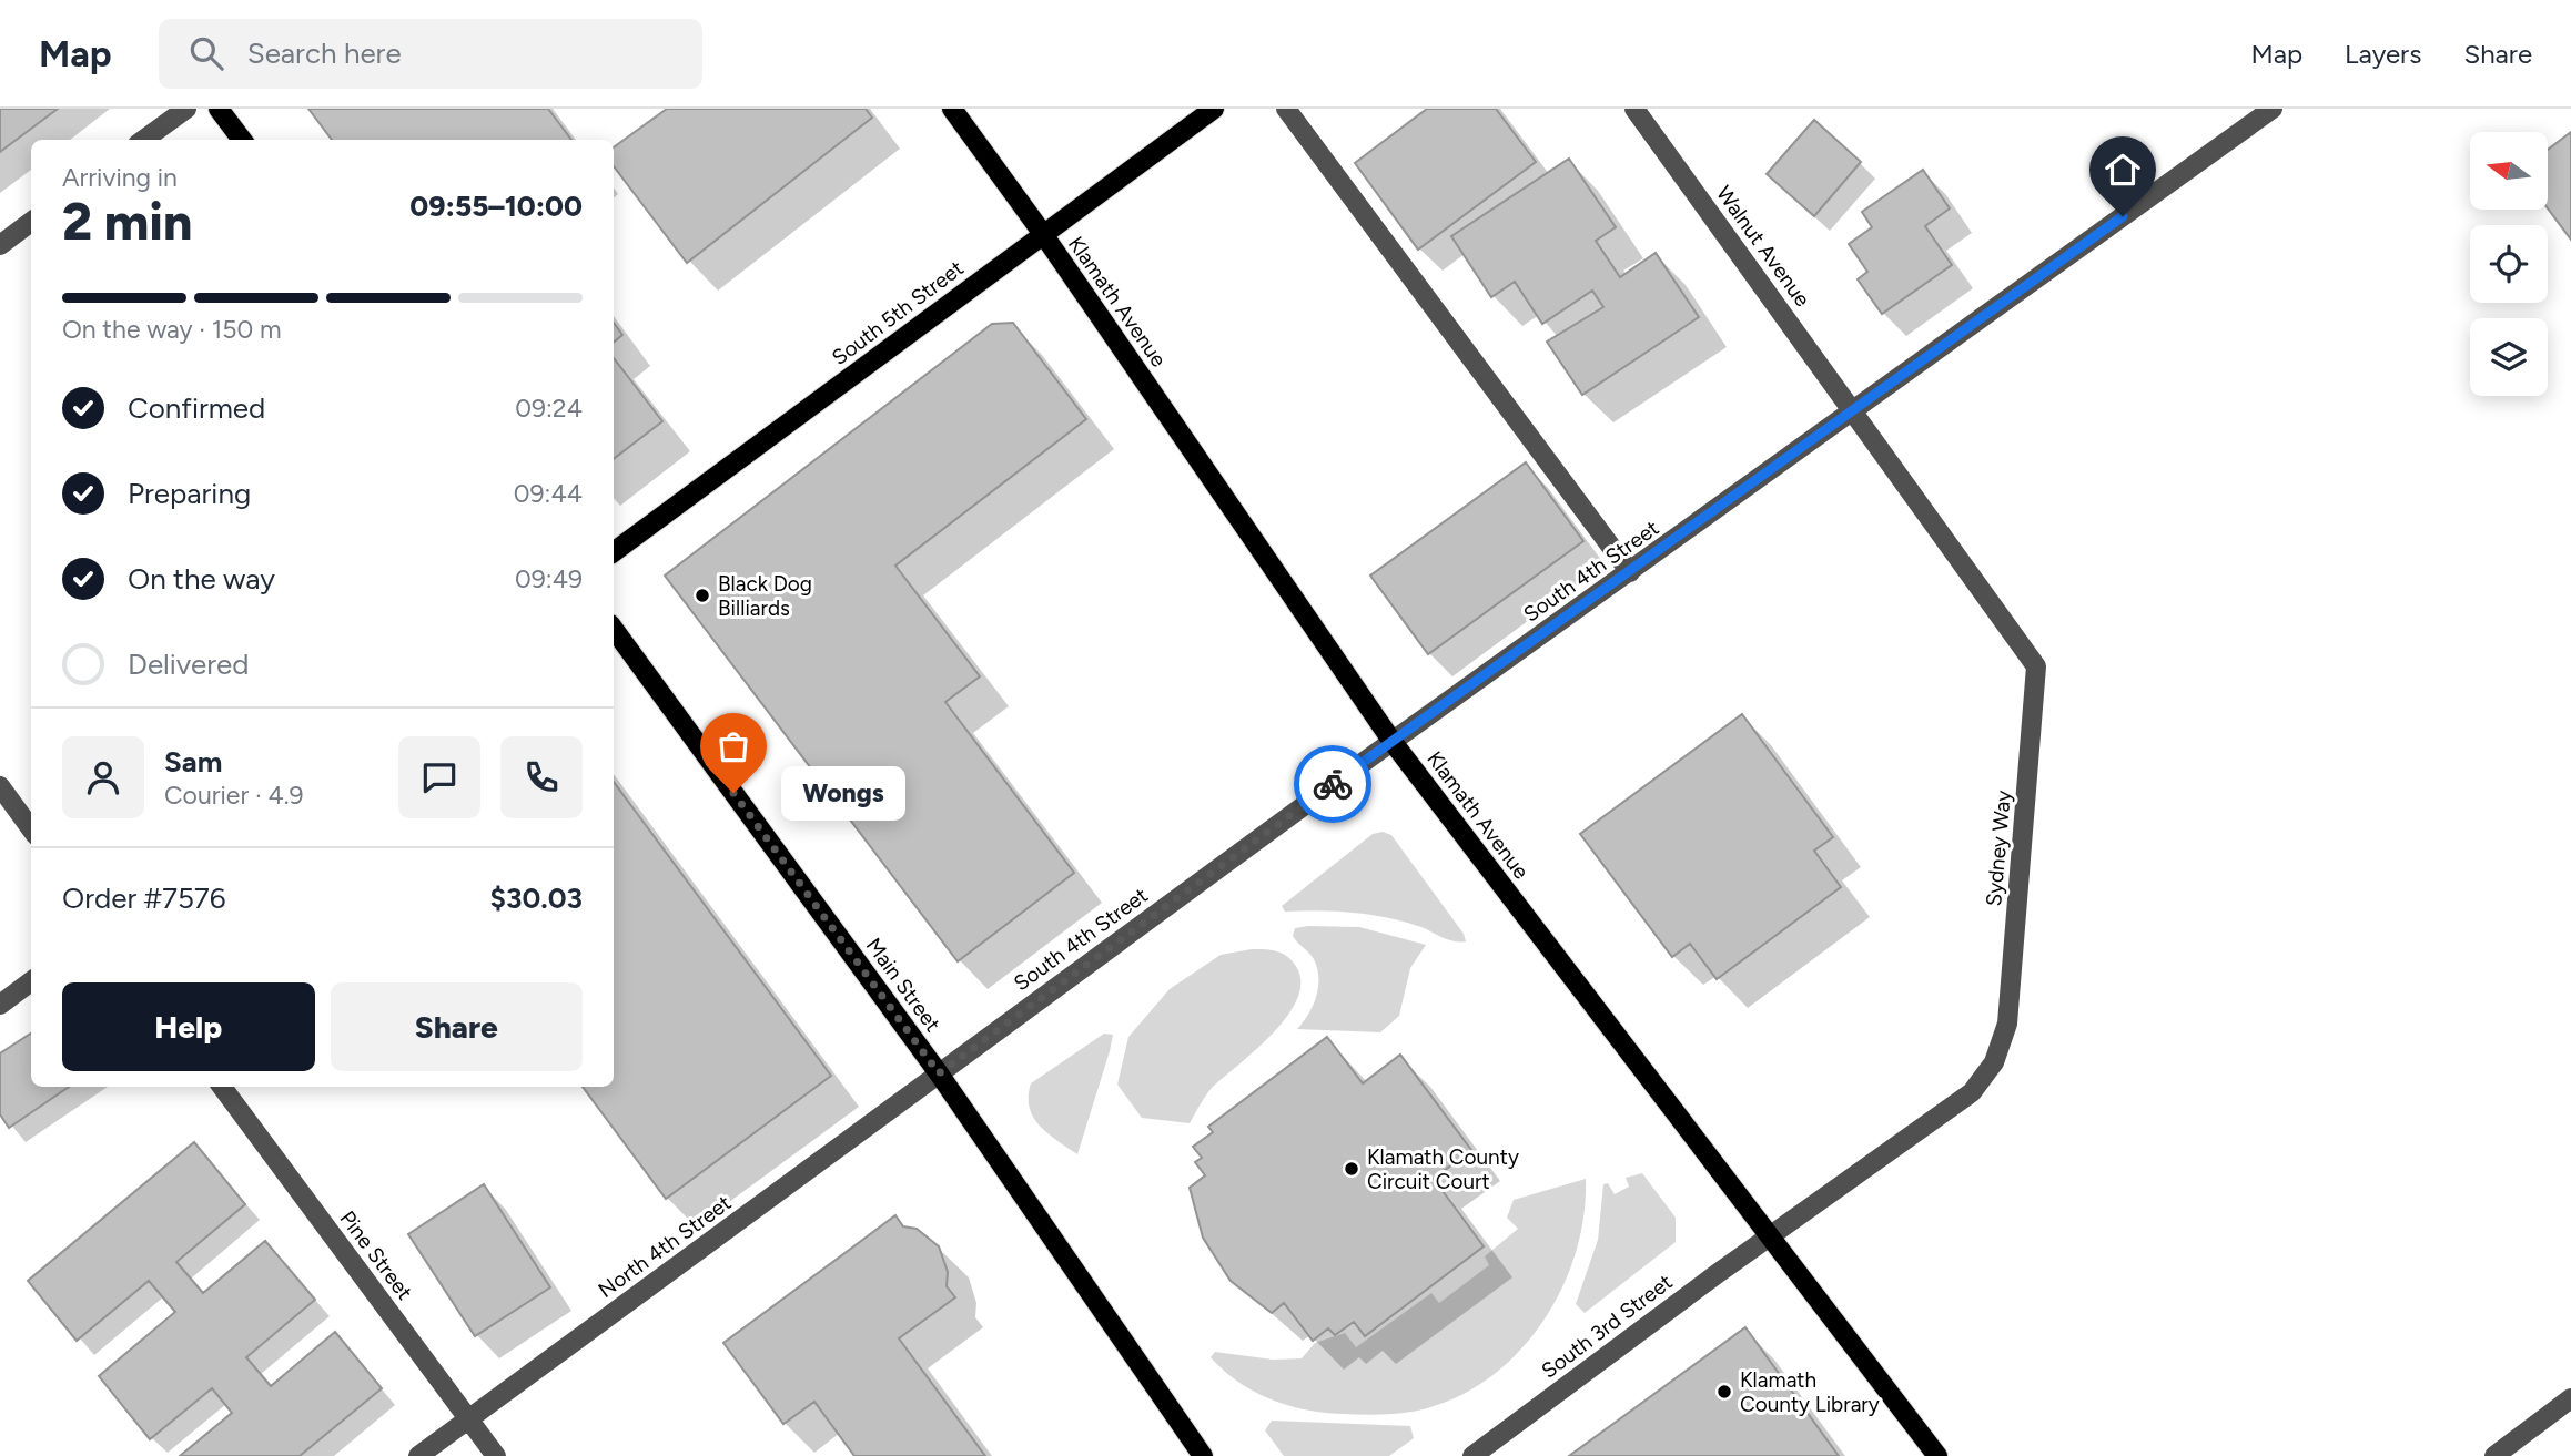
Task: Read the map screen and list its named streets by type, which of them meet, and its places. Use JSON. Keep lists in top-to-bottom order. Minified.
{"streets":{"main road":["Klamath Avenue","South 5th Street","Main Street"],"street":["Walnut Avenue","South 4th Street","Sydney Way","North 4th Street","Pine Street","South 3rd Street"]},"crossings":[["Walnut Avenue","South 4th Street"],["Walnut Avenue","Sydney Way"],["Klamath Avenue","South 5th Street"],["Klamath Avenue","South 4th Street"],["Klamath Avenue","Sydney Way"],["Klamath Avenue","South 3rd Street"],["South 4th Street","Sydney Way"],["South 4th Street","Main Street"],["South 4th Street","North 4th Street"],["Sydney Way","South 3rd Street"],["Main Street","North 4th Street"],["North 4th Street","Pine Street"]],"places":["Black Dog Billiards","Wongs","Klamath County Circuit Court","Klamath County Library"],"north":"left","page":{"header":"Map","search":"Search here","nav":["Map","Layers","Share"],"heading":["2 min","Arriving in","09:55–10:00"],"panel":["Sam","Courier · 4.9","Order #7576","$30.03"],"bar":"On the way · 150 m","list":[["Confirmed","09:24"],["Preparing","09:44"],["On the way","09:49"],"Delivered"],"bubble":"Wongs","buttons":["Help","Share"]}}
